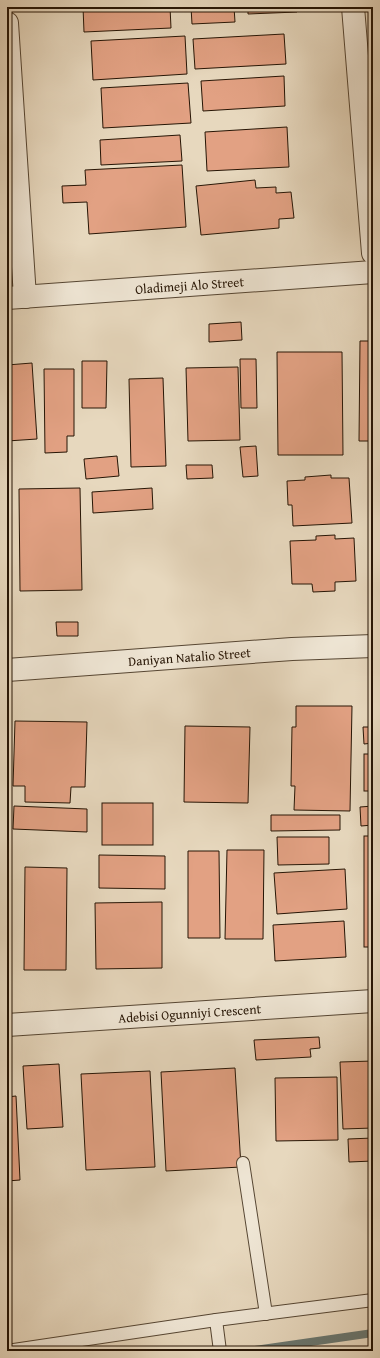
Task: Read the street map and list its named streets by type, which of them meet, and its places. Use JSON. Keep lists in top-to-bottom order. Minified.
{"streets":{"street":["Oladimeji Alo Street","Daniyan Natalio Street","Adebisi Ogunniyi Crescent"]}}
